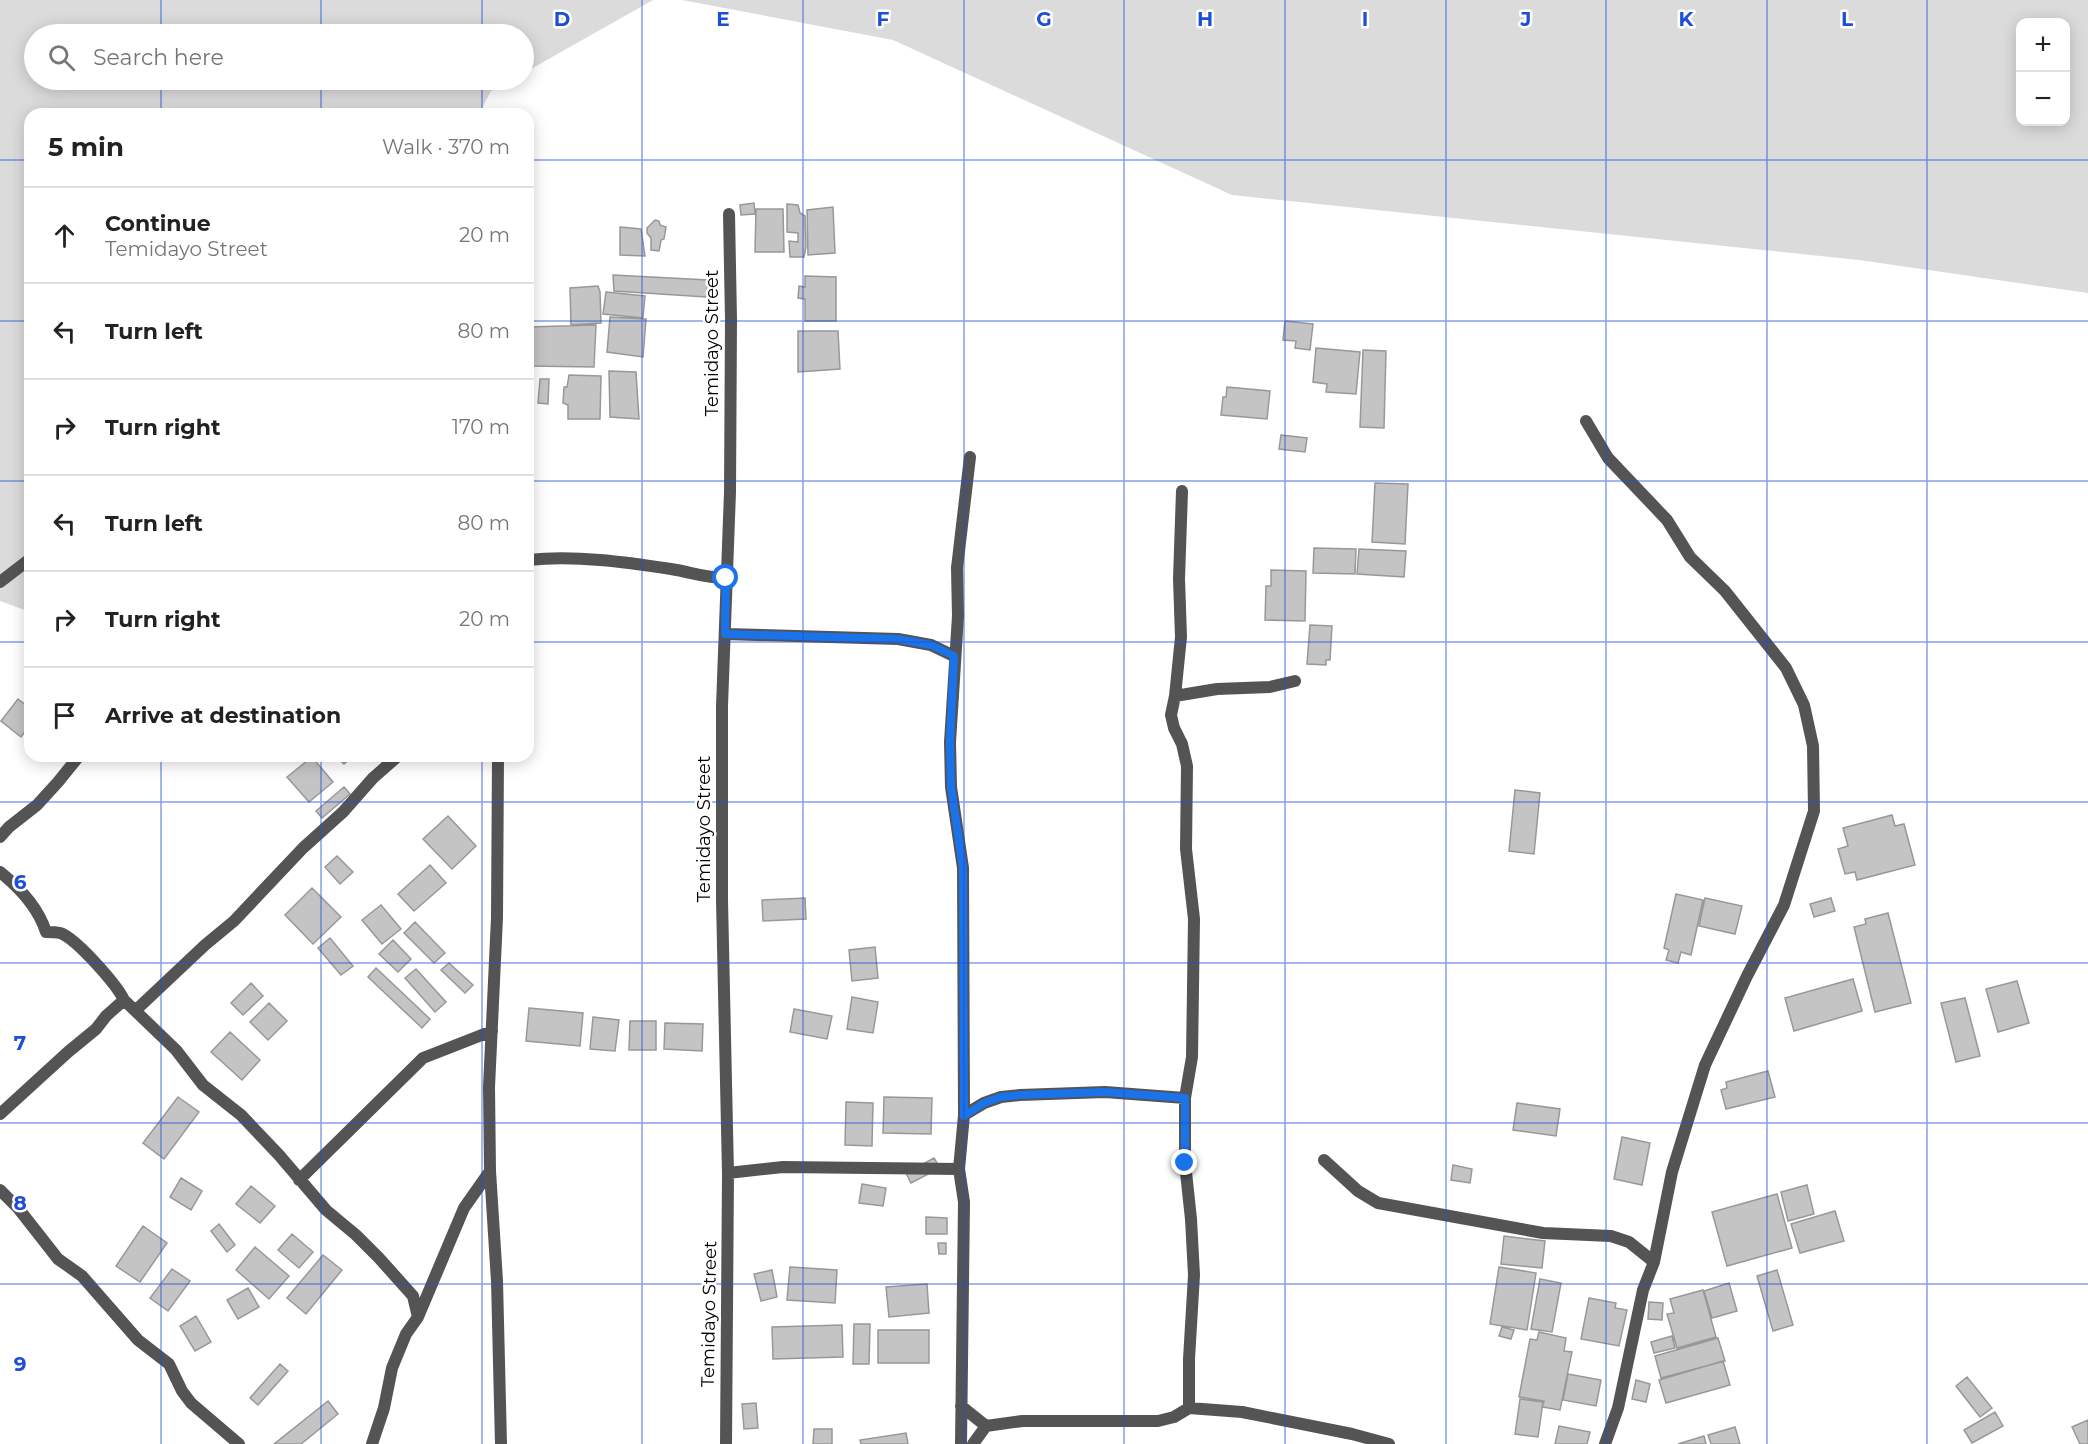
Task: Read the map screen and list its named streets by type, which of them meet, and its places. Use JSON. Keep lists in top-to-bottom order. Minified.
{"streets":{"street":["Temidayo Street"]},"page":{"map_buttons":["+","−"],"search":"Search here","heading":["5 min","Walk · 370 m"],"list":[["Continue","Temidayo Street","20 m"],["Turn left","80 m"],["Turn right","170 m"],["Turn left","80 m"],["Turn right","20 m"],"Arrive at destination"]},"grid":{"columns":["D","E","F","G","H","I","J","K","L"],"rows":["6","7","8","9"]}}
